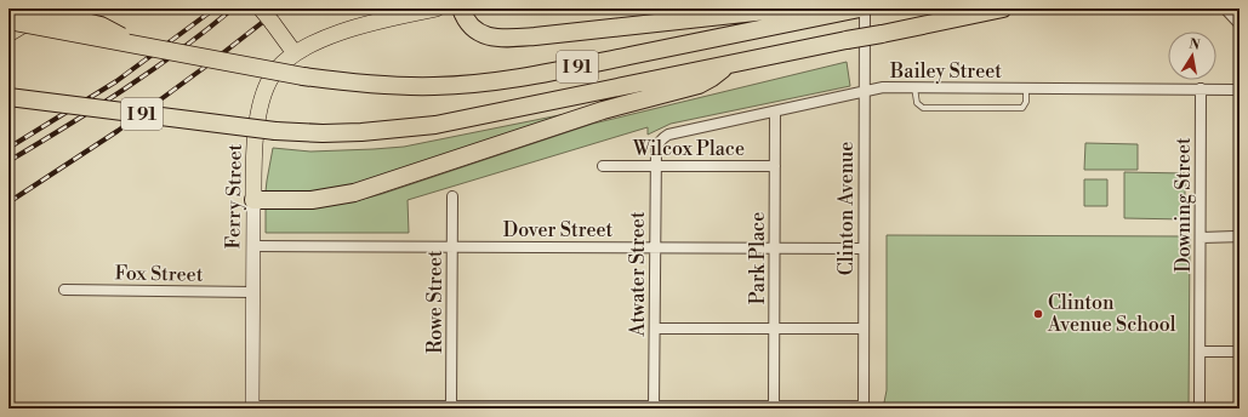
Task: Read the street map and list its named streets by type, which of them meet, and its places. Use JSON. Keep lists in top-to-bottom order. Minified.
{"streets":{"highway":["I 91"],"main road":["Ferry Street"],"street":["Bailey Street","Wilcox Place","Downing Street","Clinton Avenue","Dover Street","Park Place","Fox Street","Atwater Street","Rowe Street"]},"crossings":[["Bailey Street","Downing Street"],["Bailey Street","Clinton Avenue"],["Bailey Street","Park Place"],["Bailey Street","Atwater Street"],["Wilcox Place","Park Place"],["Wilcox Place","Atwater Street"],["Ferry Street","Dover Street"],["Ferry Street","Fox Street"],["Clinton Avenue","Dover Street"],["Dover Street","Park Place"],["Dover Street","Atwater Street"],["Dover Street","Rowe Street"]],"places":["Clinton Avenue School"],"north":"top"}
